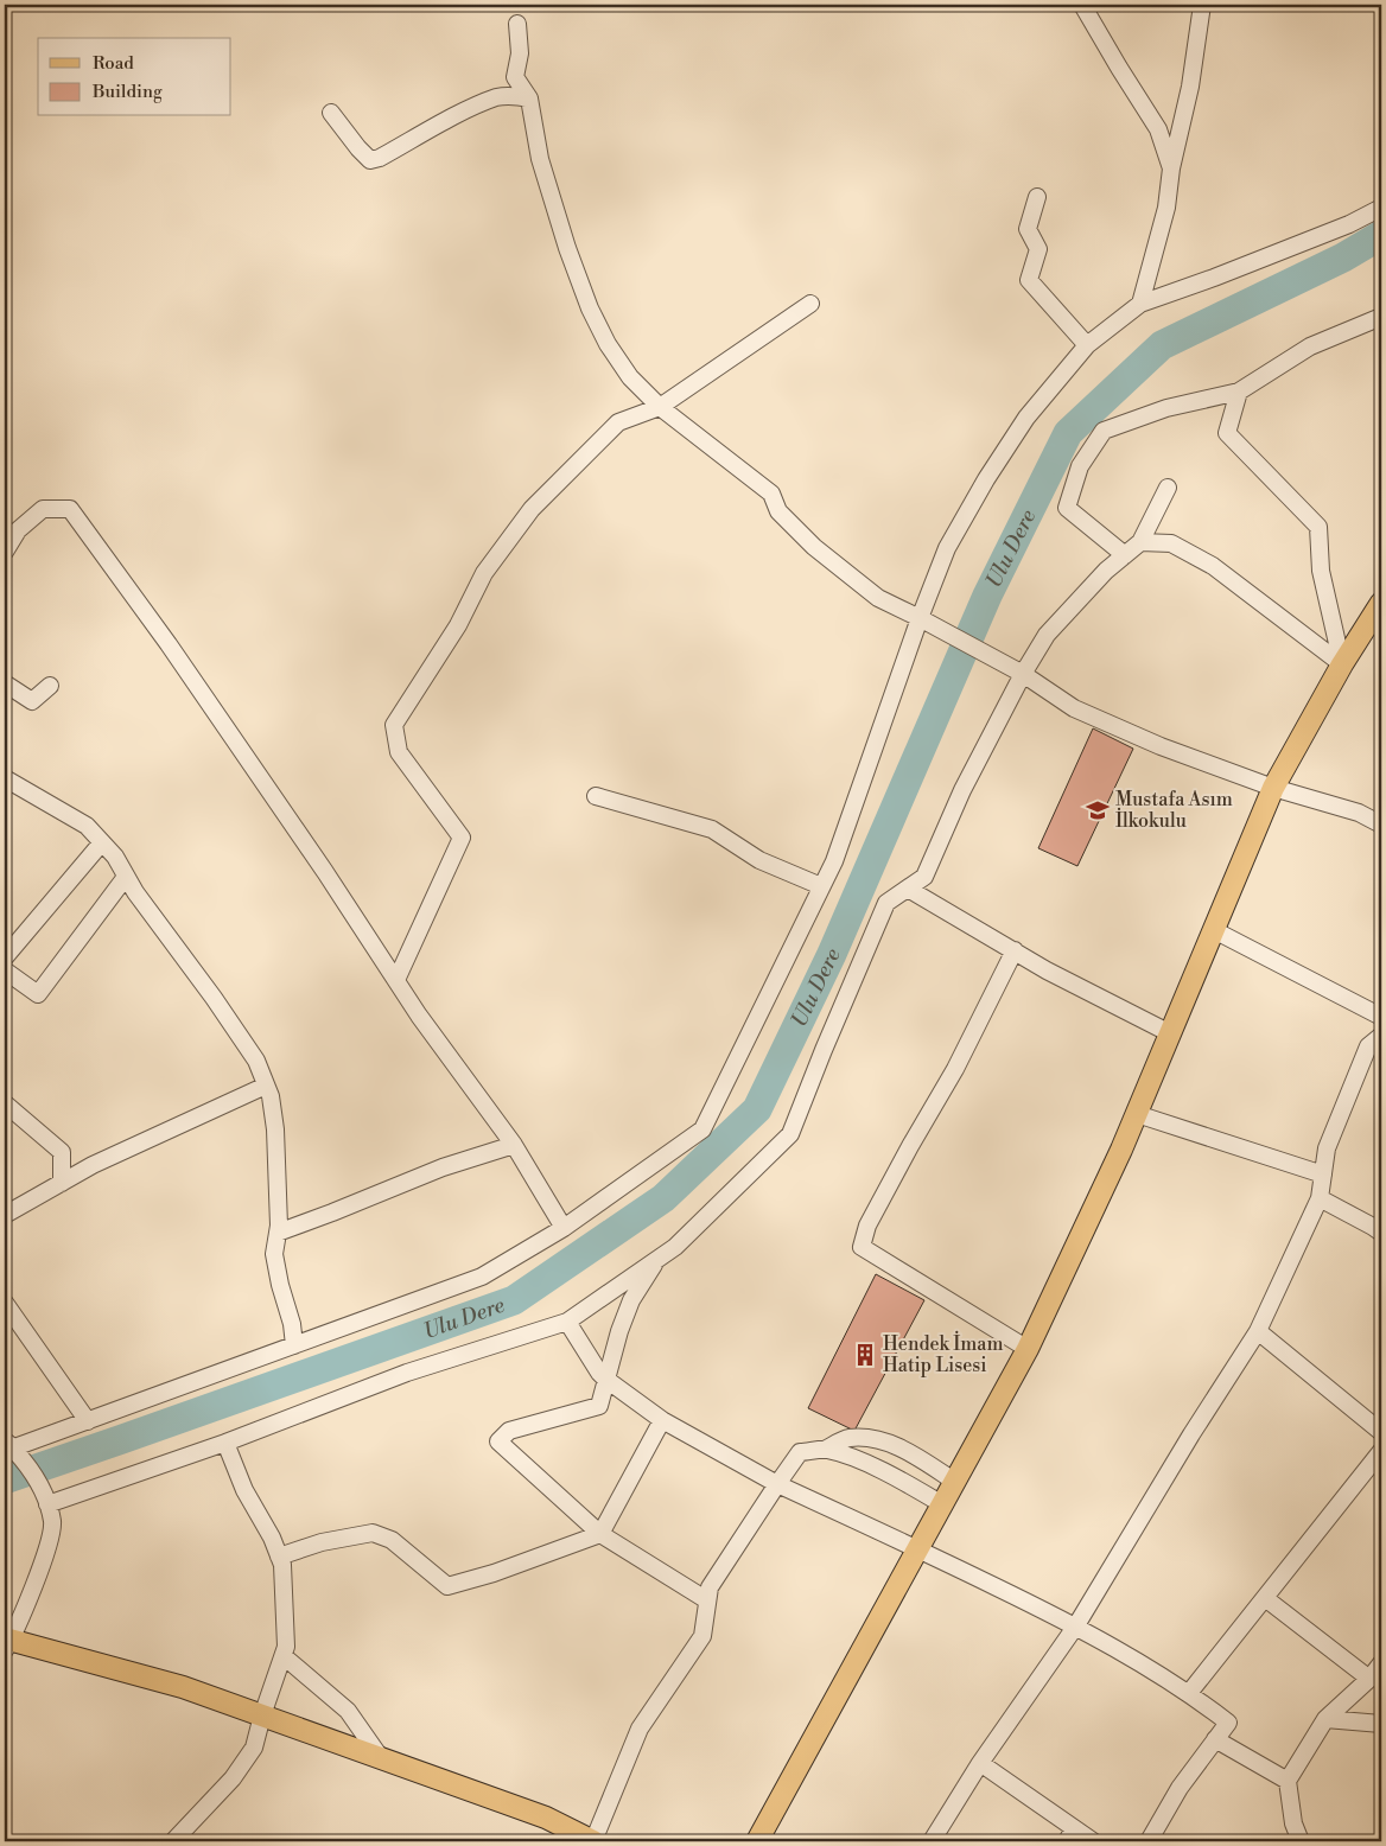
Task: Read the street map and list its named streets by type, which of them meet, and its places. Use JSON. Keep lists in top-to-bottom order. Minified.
{"water":["Ulu Dere"],"places":{"school or university":["Mustafa Asım İlkokulu"],"building":["Hendek İmam Hatip Lisesi"]},"legend":["Road","Building"]}
